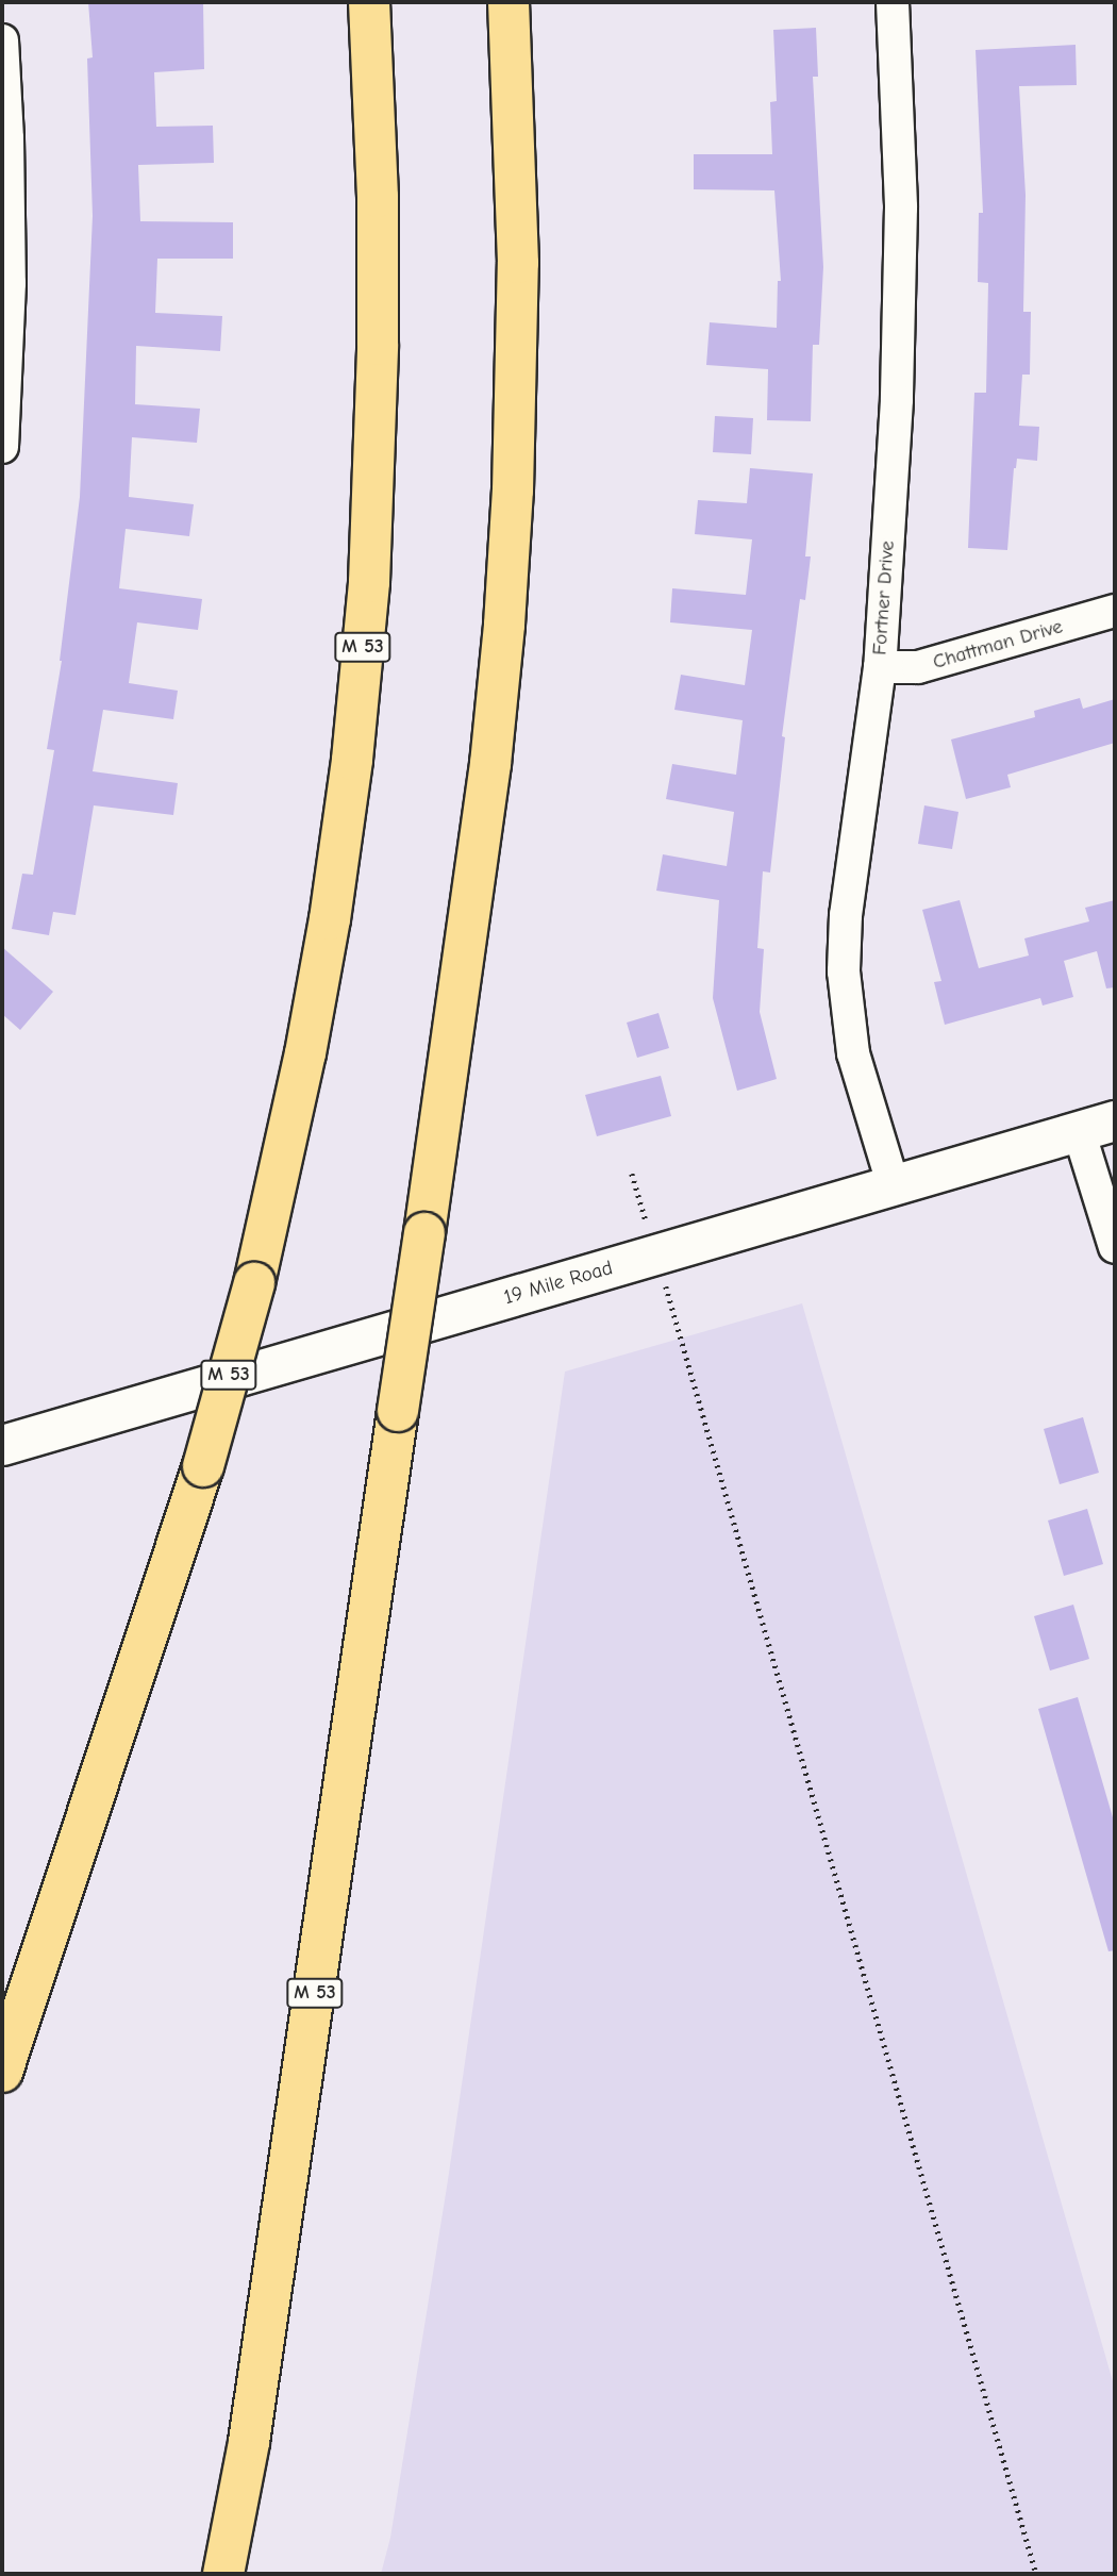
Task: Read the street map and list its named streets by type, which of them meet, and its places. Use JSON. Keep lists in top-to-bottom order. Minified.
{"streets":{"highway":["M 53"],"street":["Fortner Drive","Chattman Drive","19 Mile Road"]},"crossings":[["Fortner Drive","Chattman Drive"],["Fortner Drive","19 Mile Road"]]}
